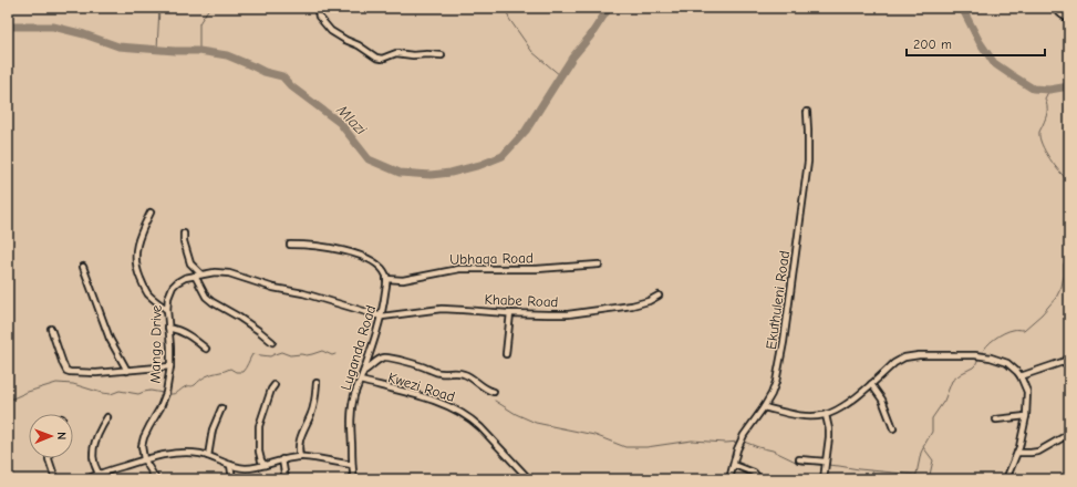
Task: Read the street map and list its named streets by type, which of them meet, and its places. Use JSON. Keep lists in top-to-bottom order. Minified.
{"streets":{"street":["Ubhaqa Road","Khabe Road","Ekuthuleni Road","Mango Drive","Luganda Road","Kwezi Road"]},"crossings":[["Ubhaqa Road","Luganda Road"],["Khabe Road","Mango Drive"],["Khabe Road","Luganda Road"],["Mango Drive","Luganda Road"],["Luganda Road","Kwezi Road"]],"water":["Mlazi"],"scale_bar":"200 m","north":"right"}
